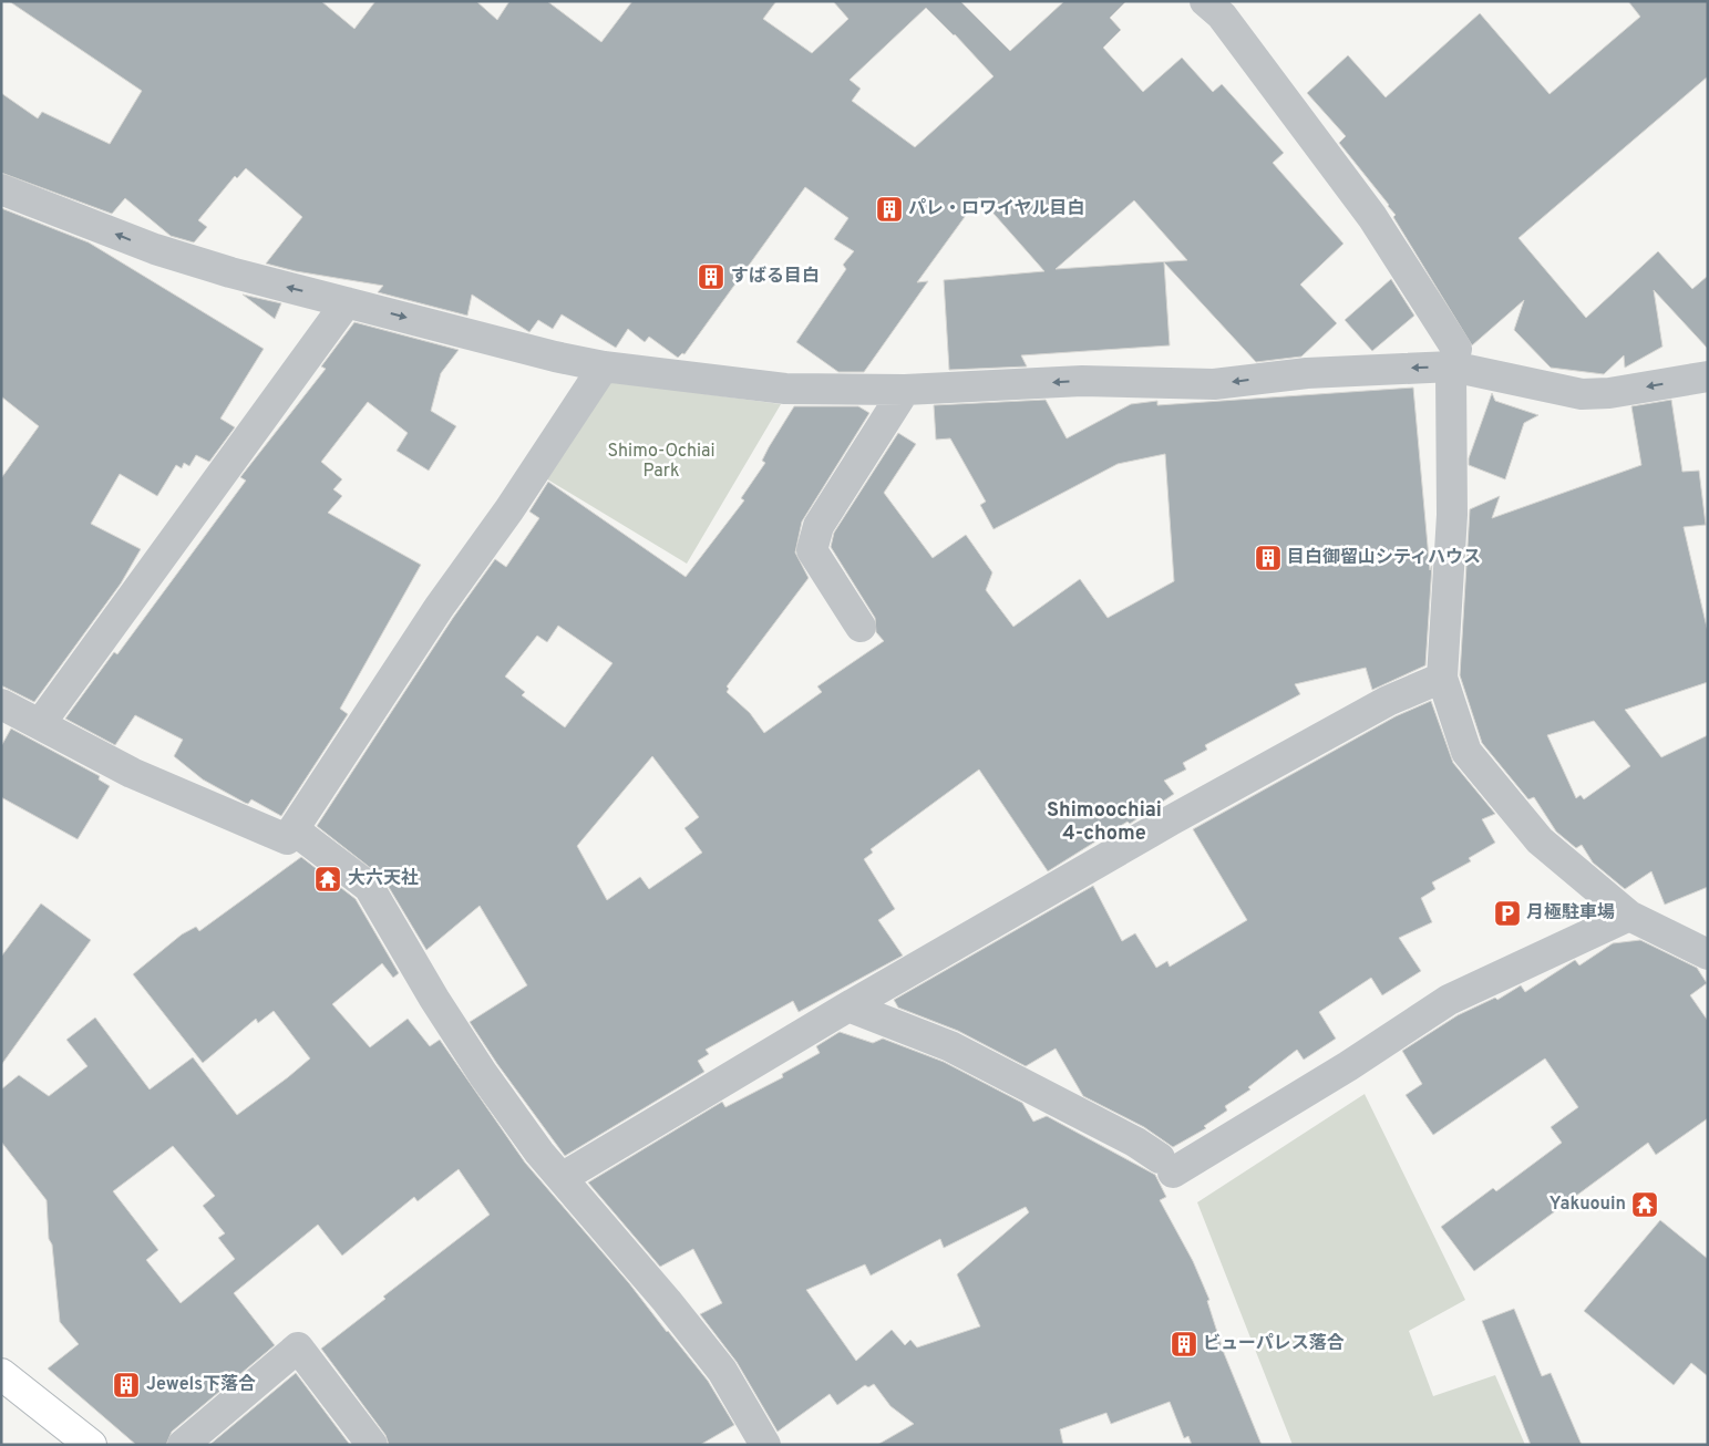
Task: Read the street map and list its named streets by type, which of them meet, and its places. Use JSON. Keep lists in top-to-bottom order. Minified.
{"districts":["Shimoochiai 4-chome"],"parks":["Shimo-Ochiai Park"],"places":{"building":["パレ・ロワイヤル目白","すばる目白","目白御留山シティハウス","ビューパレス落合","Jewels下落合"],"temple":["大六天社","Yakuouin"],"parking":["月極駐車場"]}}
